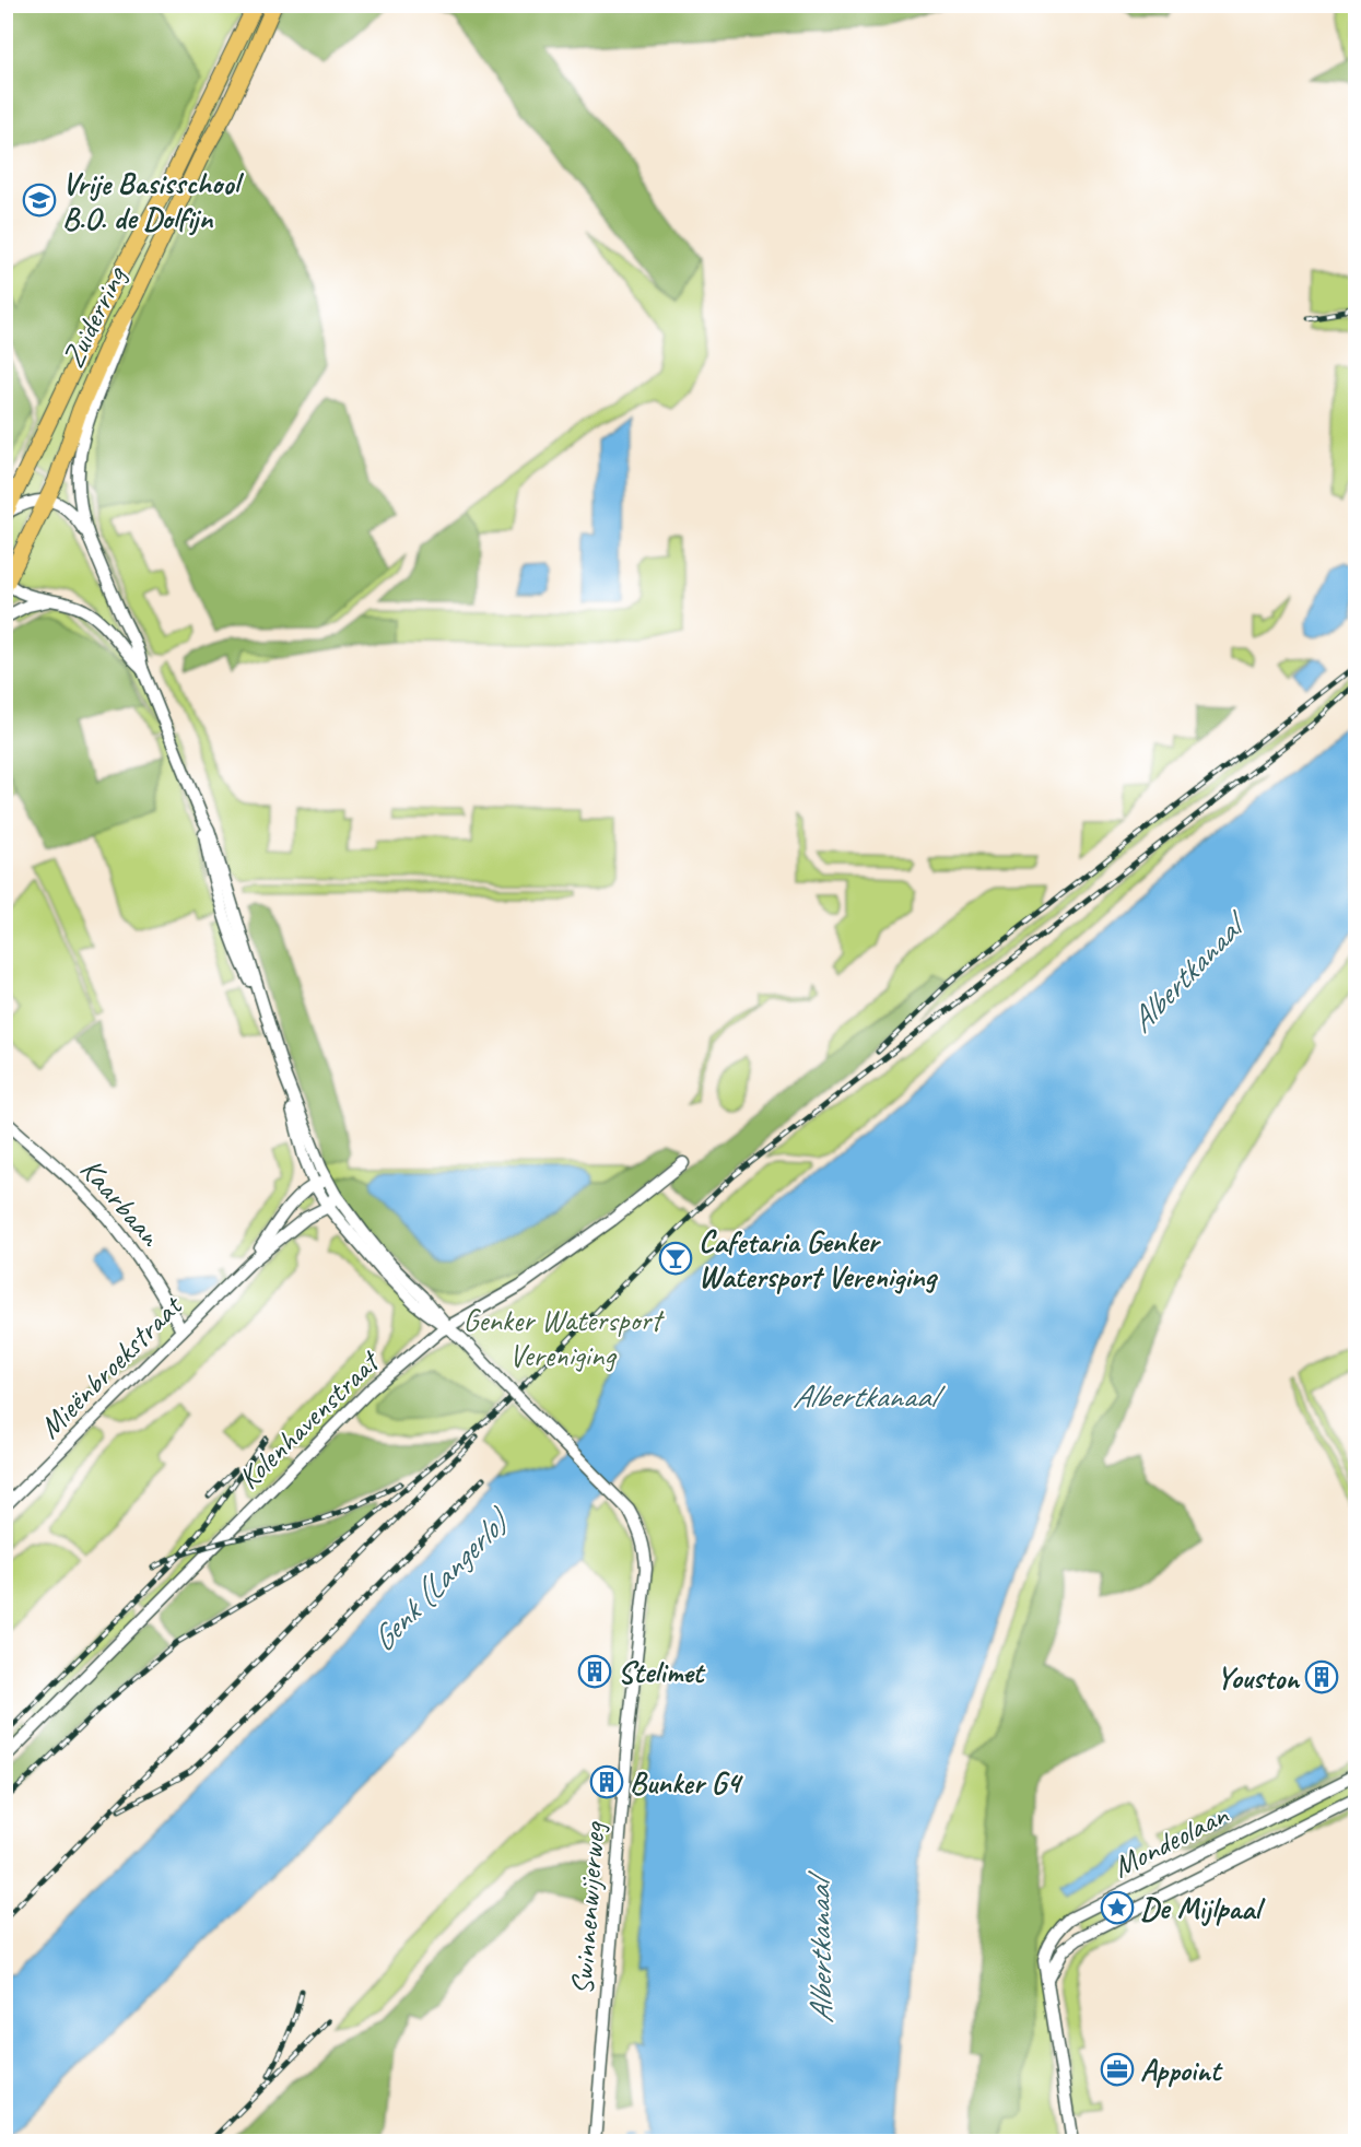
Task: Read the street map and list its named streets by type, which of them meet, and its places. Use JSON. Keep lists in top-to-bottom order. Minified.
{"streets":{"main road":["Zuiderring"],"street":["Kaarbaan","Mieënbroekstraat","Kolenhavenstraat","Mondeolaan","Swinnenwijerweg"]},"crossings":[["Zuiderring","Swinnenwijerweg"],["Kaarbaan","Mieënbroekstraat"],["Mieënbroekstraat","Swinnenwijerweg"],["Kolenhavenstraat","Swinnenwijerweg"]],"water":["Albertkanaal","Genk (Langerlo)"],"parks":["Genker Watersport Vereniging"],"places":{"school or university":["Vrije Basisschool B.O. de Dolfijn"],"bar":["Cafetaria Genker Watersport Vereniging"],"building":["Stelimet","Youston","Bunker G4"],"place":["De Mijlpaal"],"office":["Appoint"]}}
